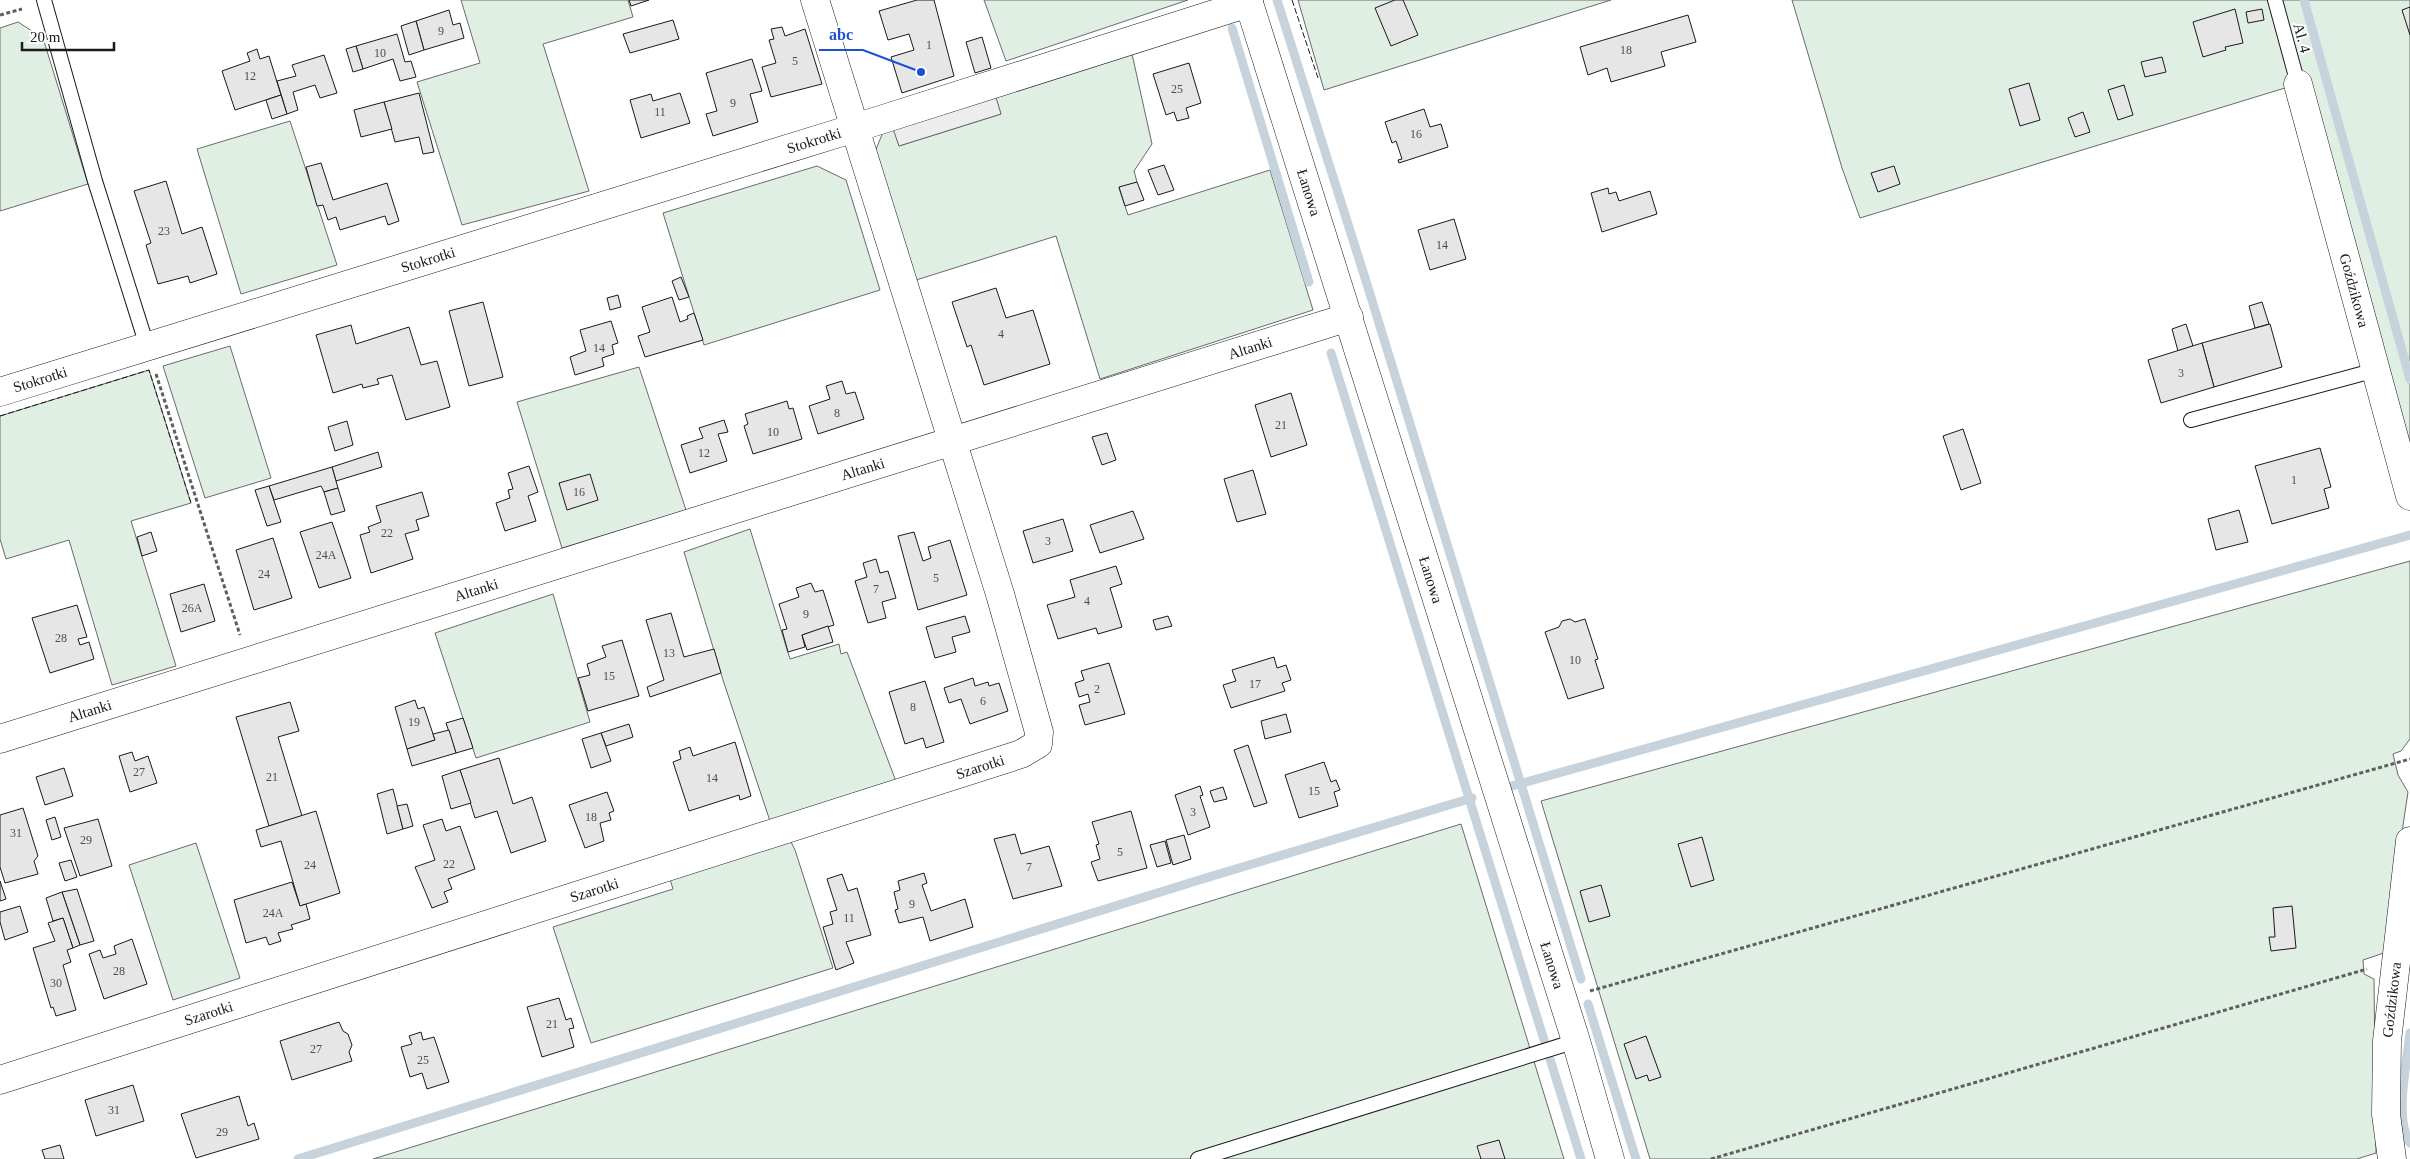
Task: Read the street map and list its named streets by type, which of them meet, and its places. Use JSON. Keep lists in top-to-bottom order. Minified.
{"streets":{"street":["Stokrotki","Łanowa","Goździkowa","Altanki","Szarotki"],"lane":["Al. 4"]},"crossings":[["Al. 4","Goździkowa"],["Stokrotki","Łanowa"],["Stokrotki","Altanki"],["Stokrotki","Szarotki"],["Łanowa","Altanki"],["Altanki","Szarotki"]],"places":["abc"],"house_numbers":["9","1","18","10","5","12","25","9","11","16","23","14","4","14","3","8","21","10","12","1","16","22","3","24A","24","5","7","4","26A","9","28","13","10","15","17","2","6","8","19","27","21","14","15","3","18","31","29","5","22","24","7","9","24A","11","28","30","21","27","25","31","29"],"scale_bar":"20 m"}
